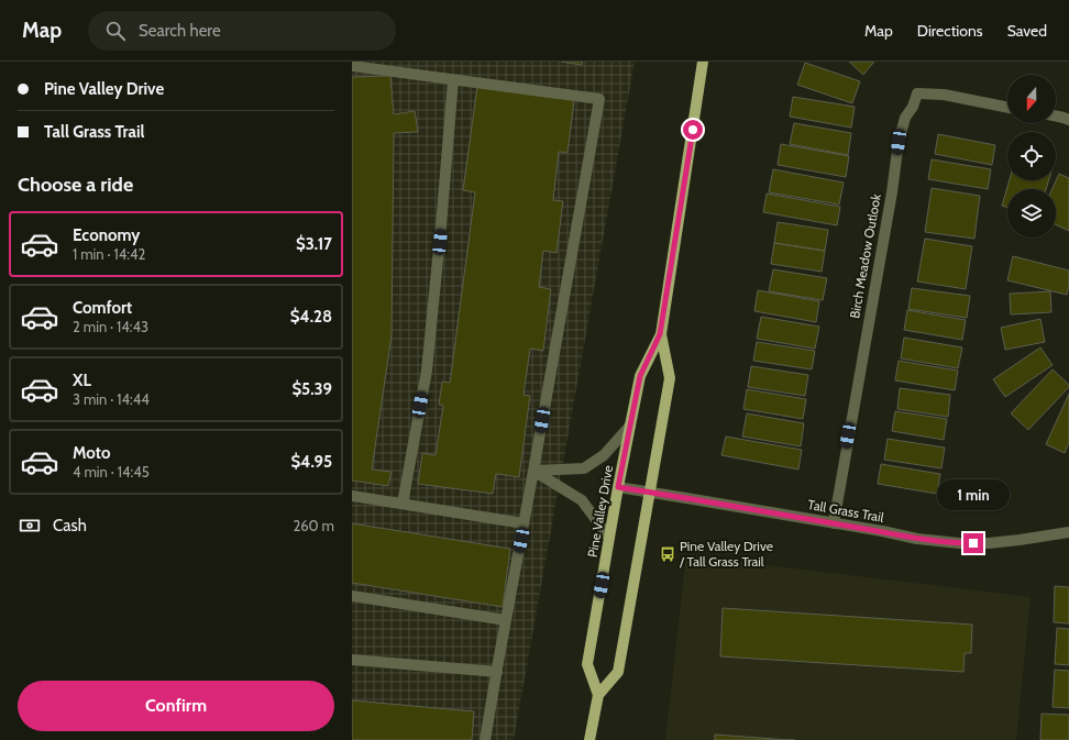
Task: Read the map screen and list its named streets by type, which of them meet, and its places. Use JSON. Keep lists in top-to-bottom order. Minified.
{"streets":{"main road":["Pine Valley Drive"],"street":["Birch Meadow Outlook","Tall Grass Trail"]},"crossings":[["Birch Meadow Outlook","Tall Grass Trail"],["Pine Valley Drive","Tall Grass Trail"]],"places":{"bus stop":["Pine Valley Drive / Tall Grass Trail"]},"north":"bottom","page":{"header":"Map","search":"Search here","nav":["Map","Directions","Saved"],"banner":["Pine Valley Drive","Tall Grass Trail"],"heading":"Choose a ride","list":[{"name":"Economy","note":"1 min · 14:42","value":"$3.17"},{"name":"Comfort","note":"2 min · 14:43","value":"$4.28"},{"name":"XL","note":"3 min · 14:44","value":"$5.39"},{"name":"Moto","note":"4 min · 14:45","value":"$4.95"}],"bubble":"1 min","pay":["Cash","260 m"],"buttons":"Confirm"}}
